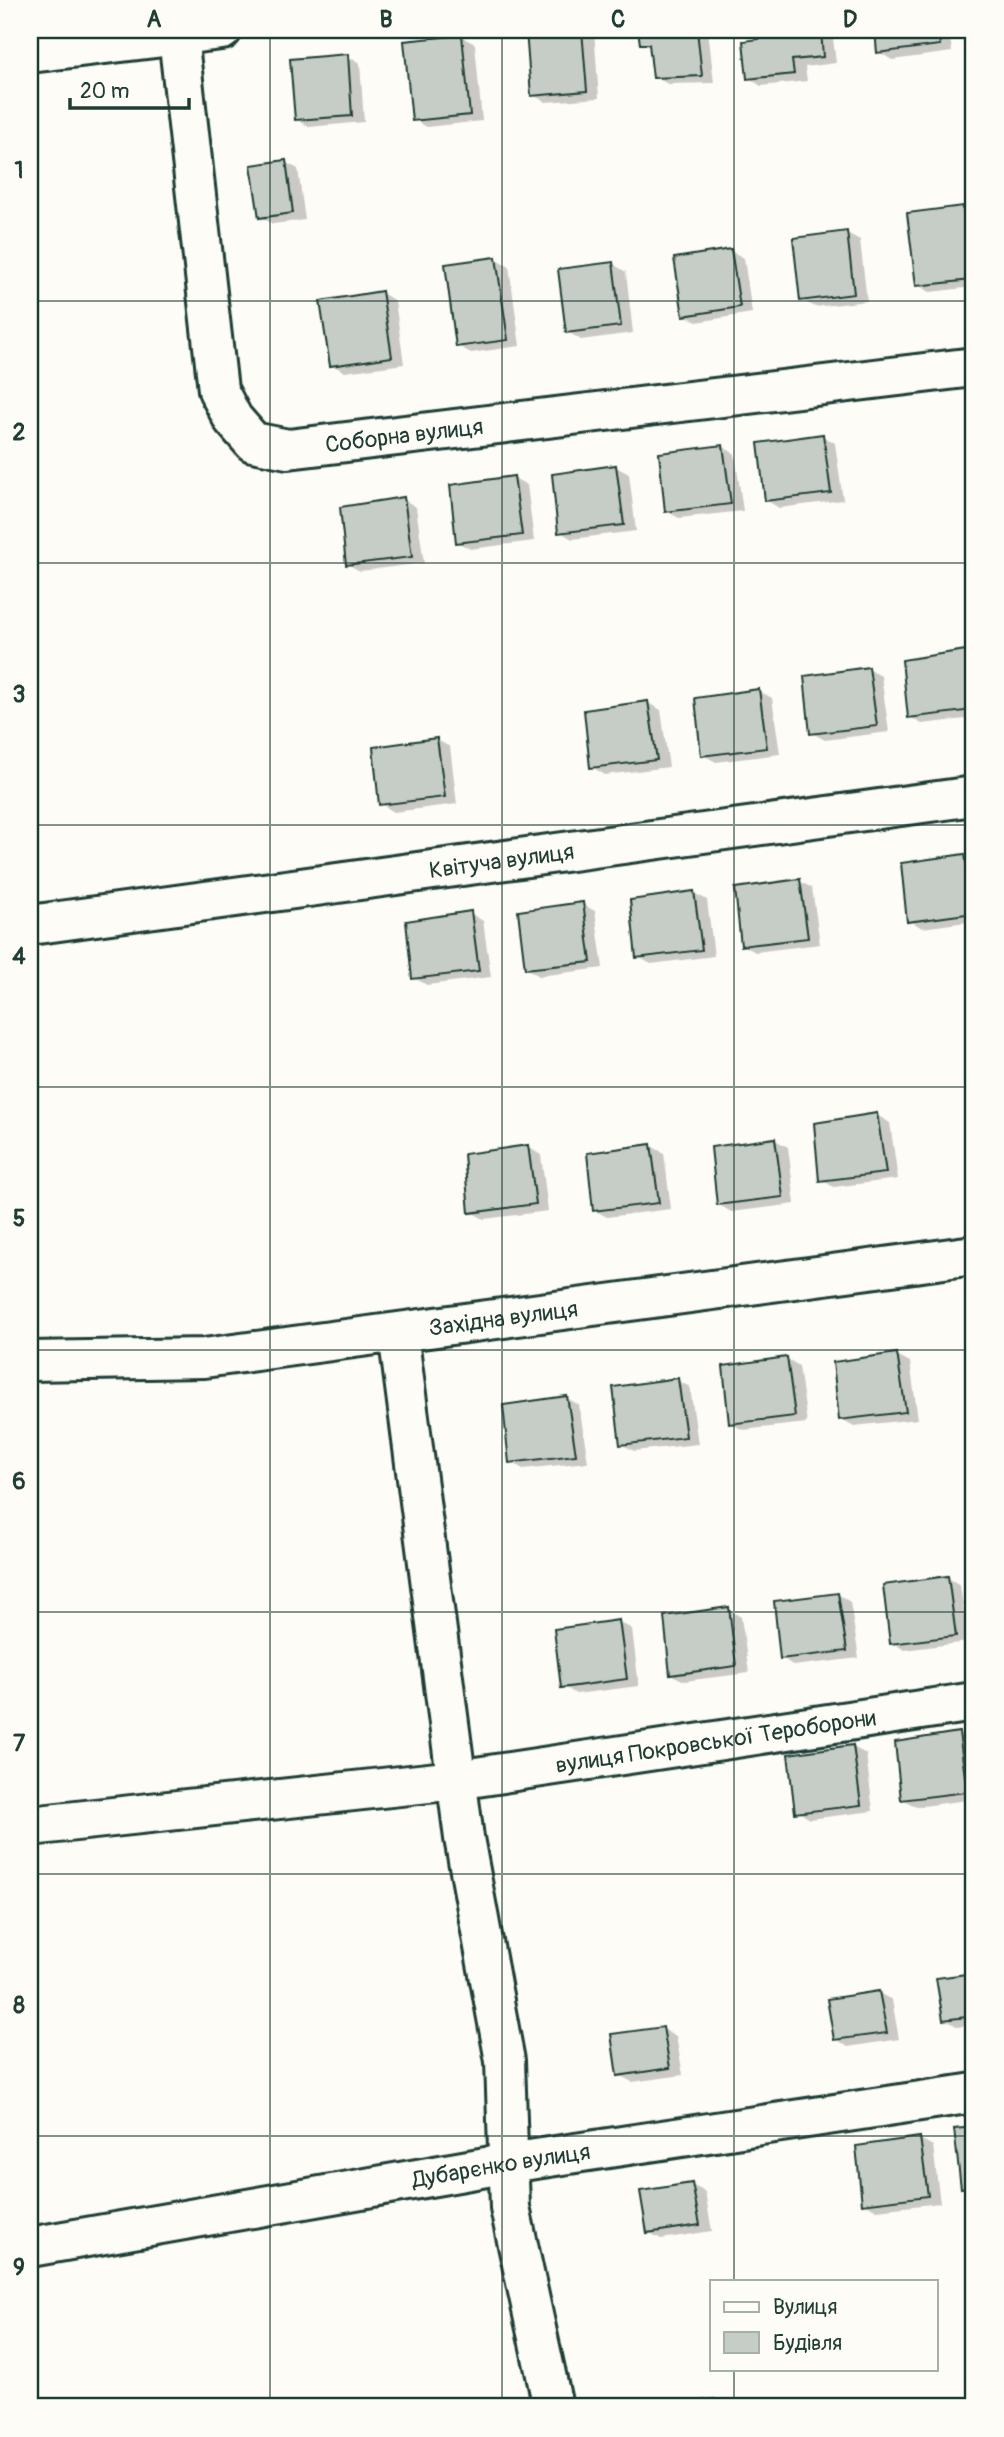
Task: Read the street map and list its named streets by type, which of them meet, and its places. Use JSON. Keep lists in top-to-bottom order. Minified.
{"streets":{"street":["Соборна вулиця","Квітуча вулиця","Західна вулиця","вулиця Покровської Тероборони","Дубарєнко вулиця"]},"legend":["Вулиця","Будівля"],"scale_bar":"20 m","grid":{"columns":["A","B","C","D"],"rows":["1","2","3","4","5","6","7","8","9"]}}
